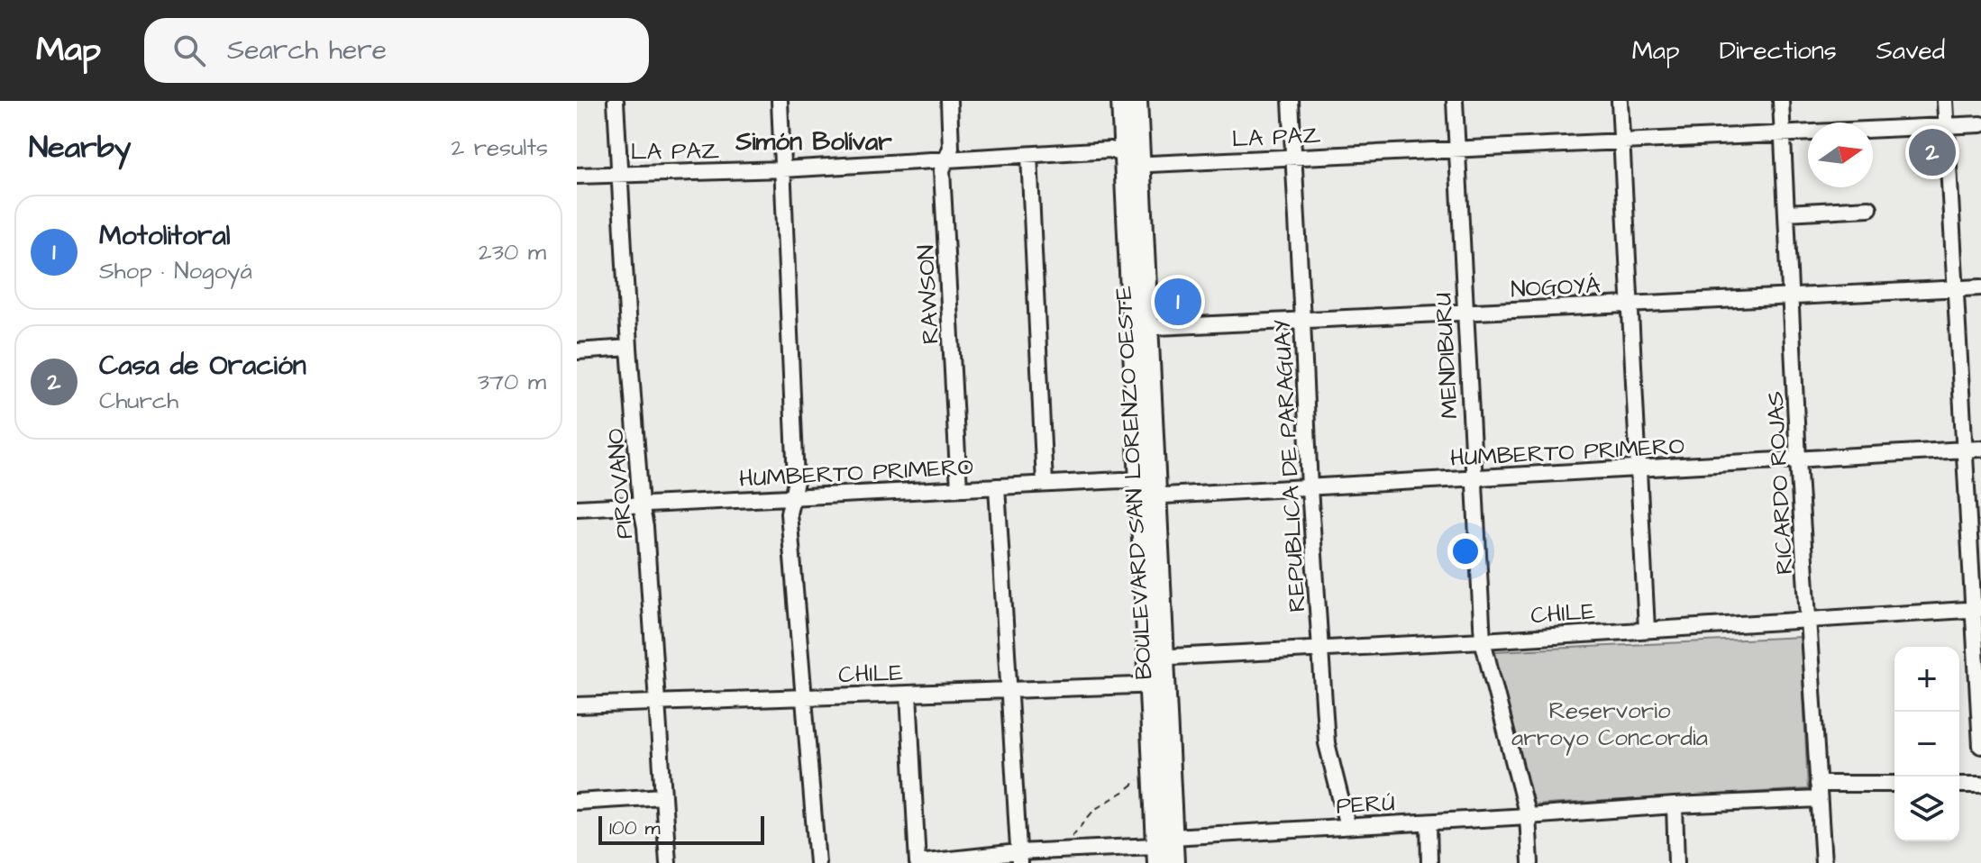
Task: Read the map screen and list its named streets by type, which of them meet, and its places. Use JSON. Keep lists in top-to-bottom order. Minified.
{"streets":{"main road":["BOULEVARD SAN LORENZO OESTE"],"street":["LA PAZ","NOGOYÁ","RAWSON","MENDIBURU","HUMBERTO PRIMERO","REPUBLICA DE PARAGUAY","RICARDO ROJAS","PIROVANO","CHILE","PERÚ"]},"crossings":[["LA PAZ","RAWSON"],["LA PAZ","MENDIBURU"],["LA PAZ","REPUBLICA DE PARAGUAY"],["LA PAZ","BOULEVARD SAN LORENZO OESTE"],["LA PAZ","RICARDO ROJAS"],["LA PAZ","PIROVANO"],["NOGOYÁ","MENDIBURU"],["NOGOYÁ","REPUBLICA DE PARAGUAY"],["NOGOYÁ","BOULEVARD SAN LORENZO OESTE"],["NOGOYÁ","RICARDO ROJAS"],["RAWSON","HUMBERTO PRIMERO"],["MENDIBURU","HUMBERTO PRIMERO"],["MENDIBURU","CHILE"],["MENDIBURU","PERÚ"],["HUMBERTO PRIMERO","REPUBLICA DE PARAGUAY"],["HUMBERTO PRIMERO","BOULEVARD SAN LORENZO OESTE"],["HUMBERTO PRIMERO","RICARDO ROJAS"],["HUMBERTO PRIMERO","PIROVANO"],["REPUBLICA DE PARAGUAY","CHILE"],["REPUBLICA DE PARAGUAY","PERÚ"],["BOULEVARD SAN LORENZO OESTE","CHILE"],["BOULEVARD SAN LORENZO OESTE","PERÚ"],["RICARDO ROJAS","CHILE"],["RICARDO ROJAS","PERÚ"],["PIROVANO","CHILE"]],"districts":["Simón Bolívar"],"parks":["Reservorio arroyo Concordia"],"scale_bar":"100 m","north":"right","page":{"header":"Map","search":"Search here","nav":["Map","Directions","Saved"],"heading":["Nearby","2 results"],"pins":["2","1"],"list":[{"mark":"1","name":"Motolitoral","note":"Shop · Nogoyá","value":"230 m"},{"mark":"2","name":"Casa de Oración","note":"Church","value":"370 m"}],"map_buttons":["+","−"],"scale":"100 m"}}
